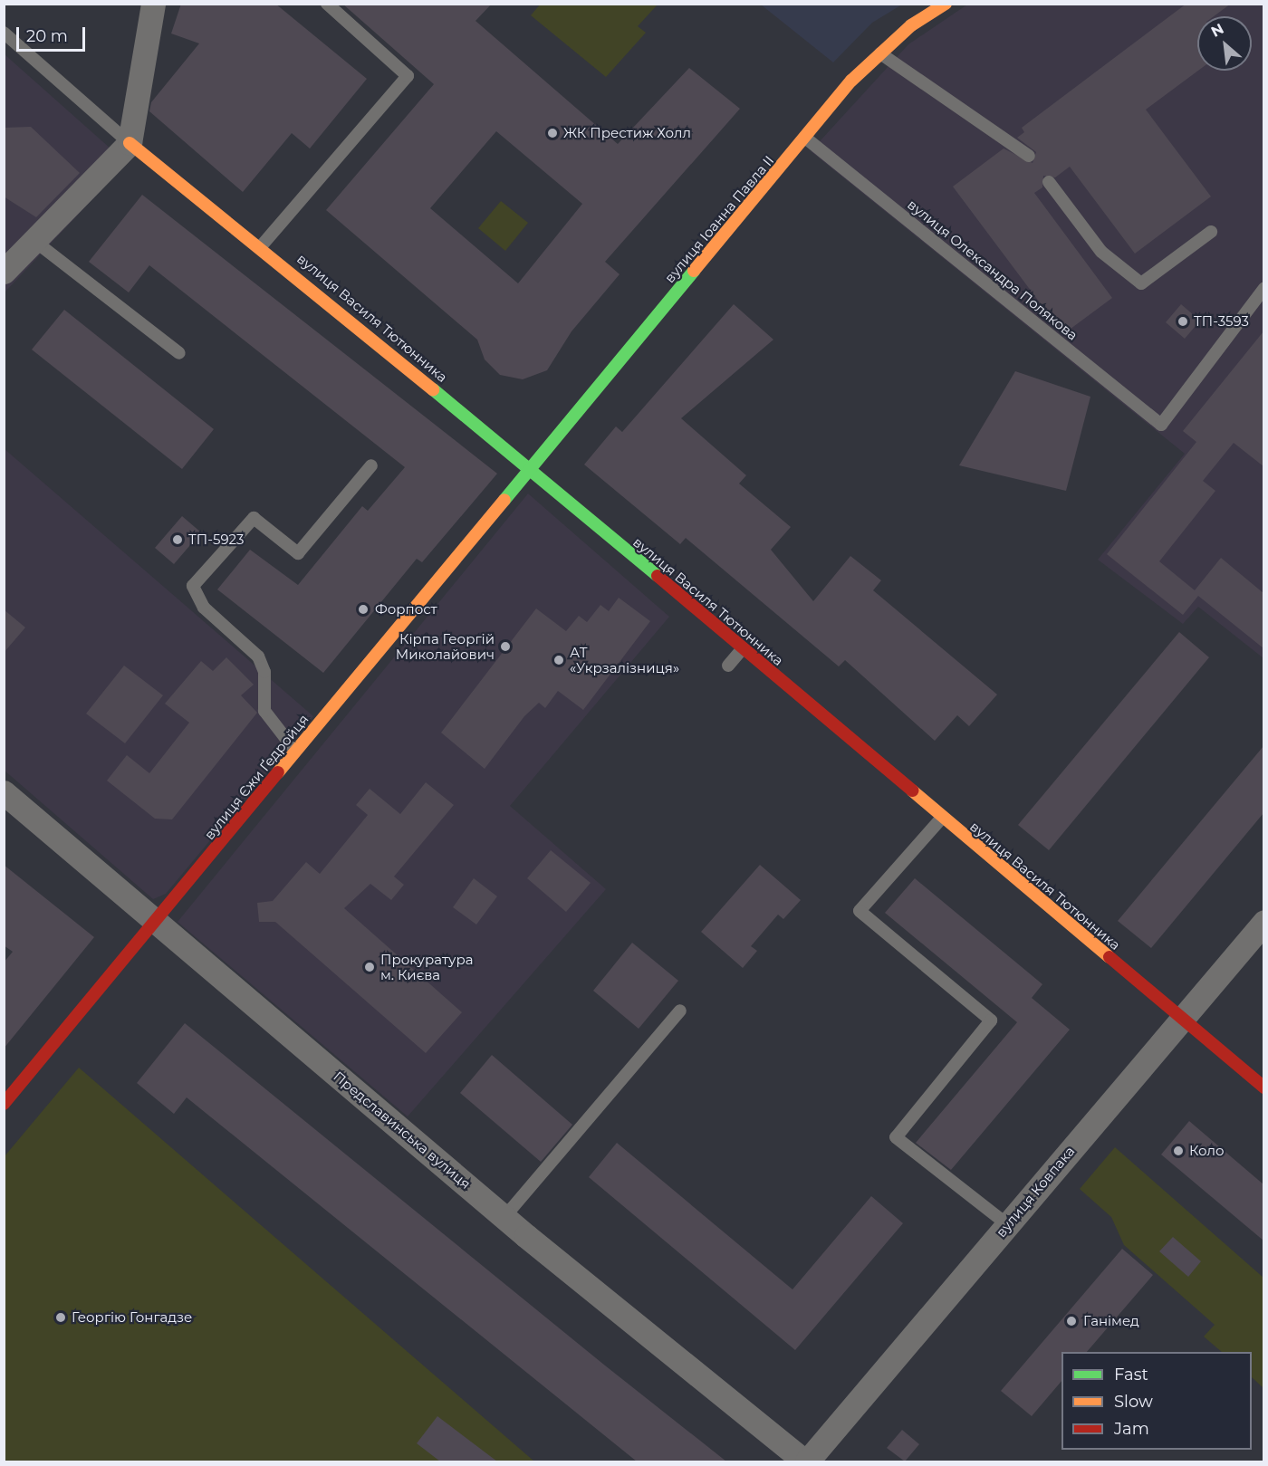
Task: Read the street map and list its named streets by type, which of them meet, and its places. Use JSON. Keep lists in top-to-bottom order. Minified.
{"streets":{"street":["вулиця Іоанна Павла II","вулиця Василя Тютюнника","вулиця Єжи Ґедройця","Предславинська вулиця","вулиця Ковпака"],"lane":["вулиця Олександра Полякова"]},"crossings":[["вулиця Іоанна Павла II","вулиця Олександра Полякова"],["вулиця Іоанна Павла II","вулиця Василя Тютюнника"],["вулиця Іоанна Павла II","вулиця Єжи Ґедройця"],["вулиця Василя Тютюнника","вулиця Єжи Ґедройця"],["вулиця Василя Тютюнника","вулиця Ковпака"],["вулиця Єжи Ґедройця","Предславинська вулиця"],["Предславинська вулиця","вулиця Ковпака"]],"places":["ЖК Престиж Холл","ТП-3593","ТП-5923","Форпост","Кірпа Георгій Миколайович","АТ «Укрзалізниця»","Прокуратура м. Києва","Коло","Георгію Гонгадзе","Ганімед"],"legend":["Fast","Slow","Jam"],"scale_bar":"20 m","north":"top left"}
